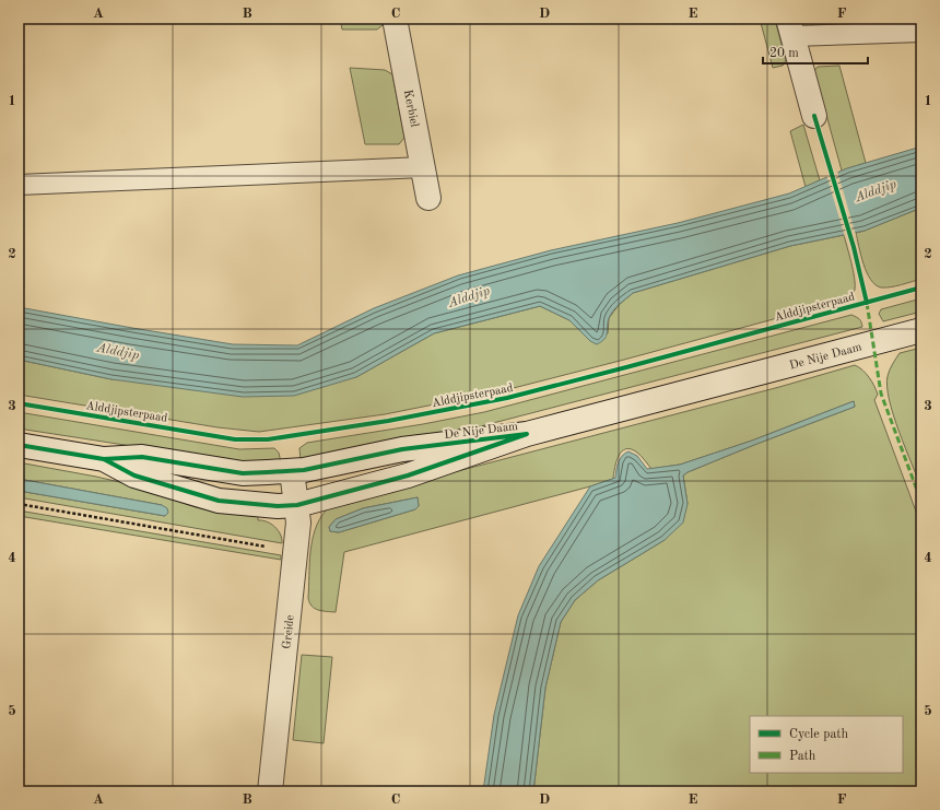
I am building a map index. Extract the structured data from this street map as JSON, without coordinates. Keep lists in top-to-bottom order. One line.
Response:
{"streets":{"street":["Kerbiel","De Nije Daam","Greide"],"cycle path":["Alddjipsterpaad"]},"crossings":[["De Nije Daam","Greide"]],"water":["Alddjip"],"legend":["Cycle path","Path"],"scale_bar":"20 m","grid":{"columns":["A","B","C","D","E","F"],"rows":["1","2","3","4","5"]}}
